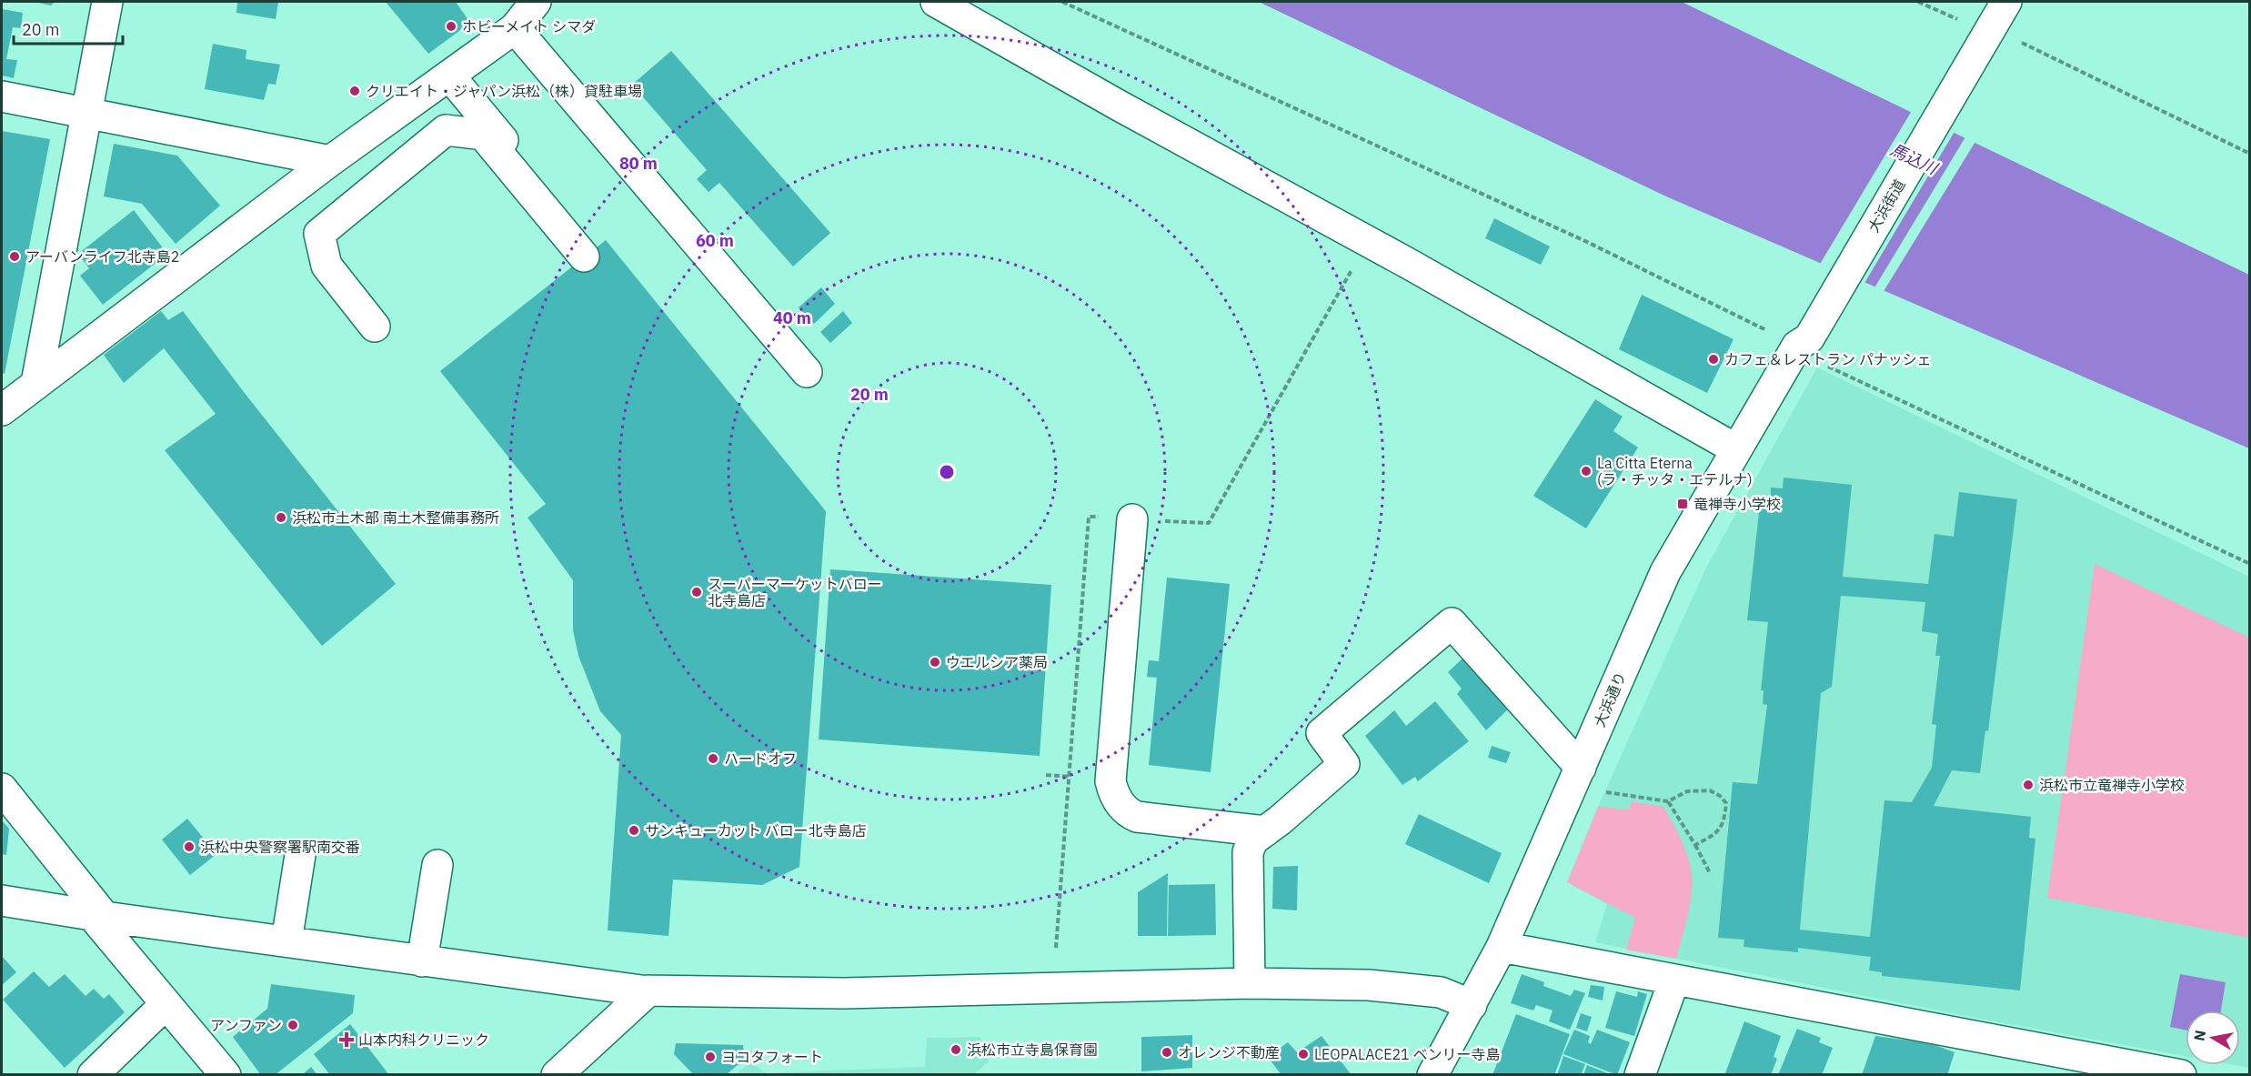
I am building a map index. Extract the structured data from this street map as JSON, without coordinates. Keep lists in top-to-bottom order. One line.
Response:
{"streets":{"street":["大浜街道","大浜通り"]},"crossings":[["大浜街道","大浜通り"]],"water":["馬込川"],"places":{"other":["ホビーメイト シマダ","クリエイト・ジャパン浜松（株）貸駐車場","アーバンライフ北寺島2","カフェ＆レストラン パナッシェ","La Citta Eterna (ラ・チッタ・エテルナ)","浜松市土木部 南土木整備事務所","スーパーマーケットバロー 北寺島店","ウエルシア薬局","ハードオフ","浜松市立竜禅寺小学校","サンキューカット バロー北寺島店","浜松中央警察署駅南交番","アンファン","浜松市立寺島保育園","オレンジ不動産","LEOPALACE21 ベンリー寺島","ヨコタフォート"],"transit":["竜禅寺小学校"],"health":["山本内科クリニック"]},"scale_bar":"20 m","north":"left","rings":["80 m","60 m","40 m","20 m"]}
